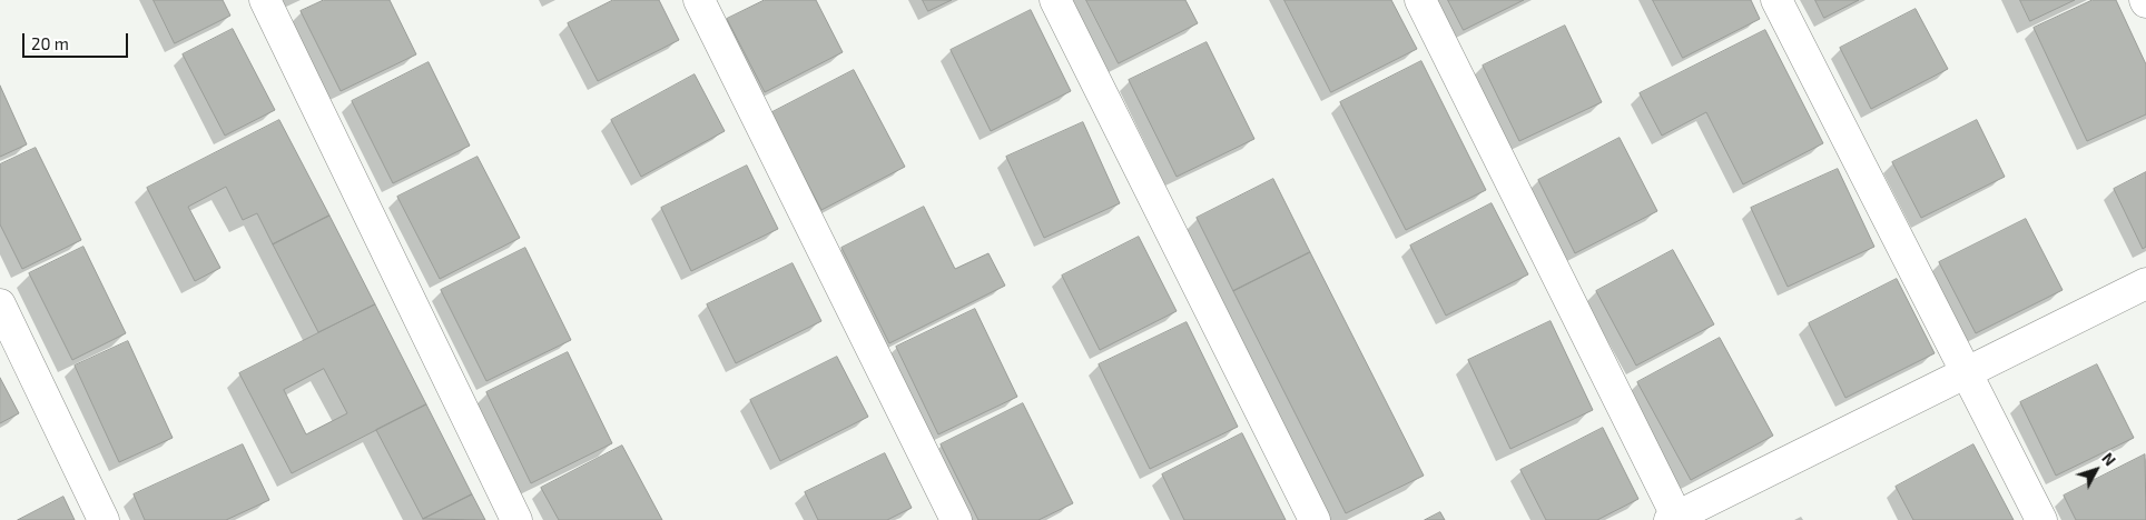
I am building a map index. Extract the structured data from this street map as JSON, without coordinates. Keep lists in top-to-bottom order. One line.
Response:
{"scale_bar":"20 m","north":"top right"}
